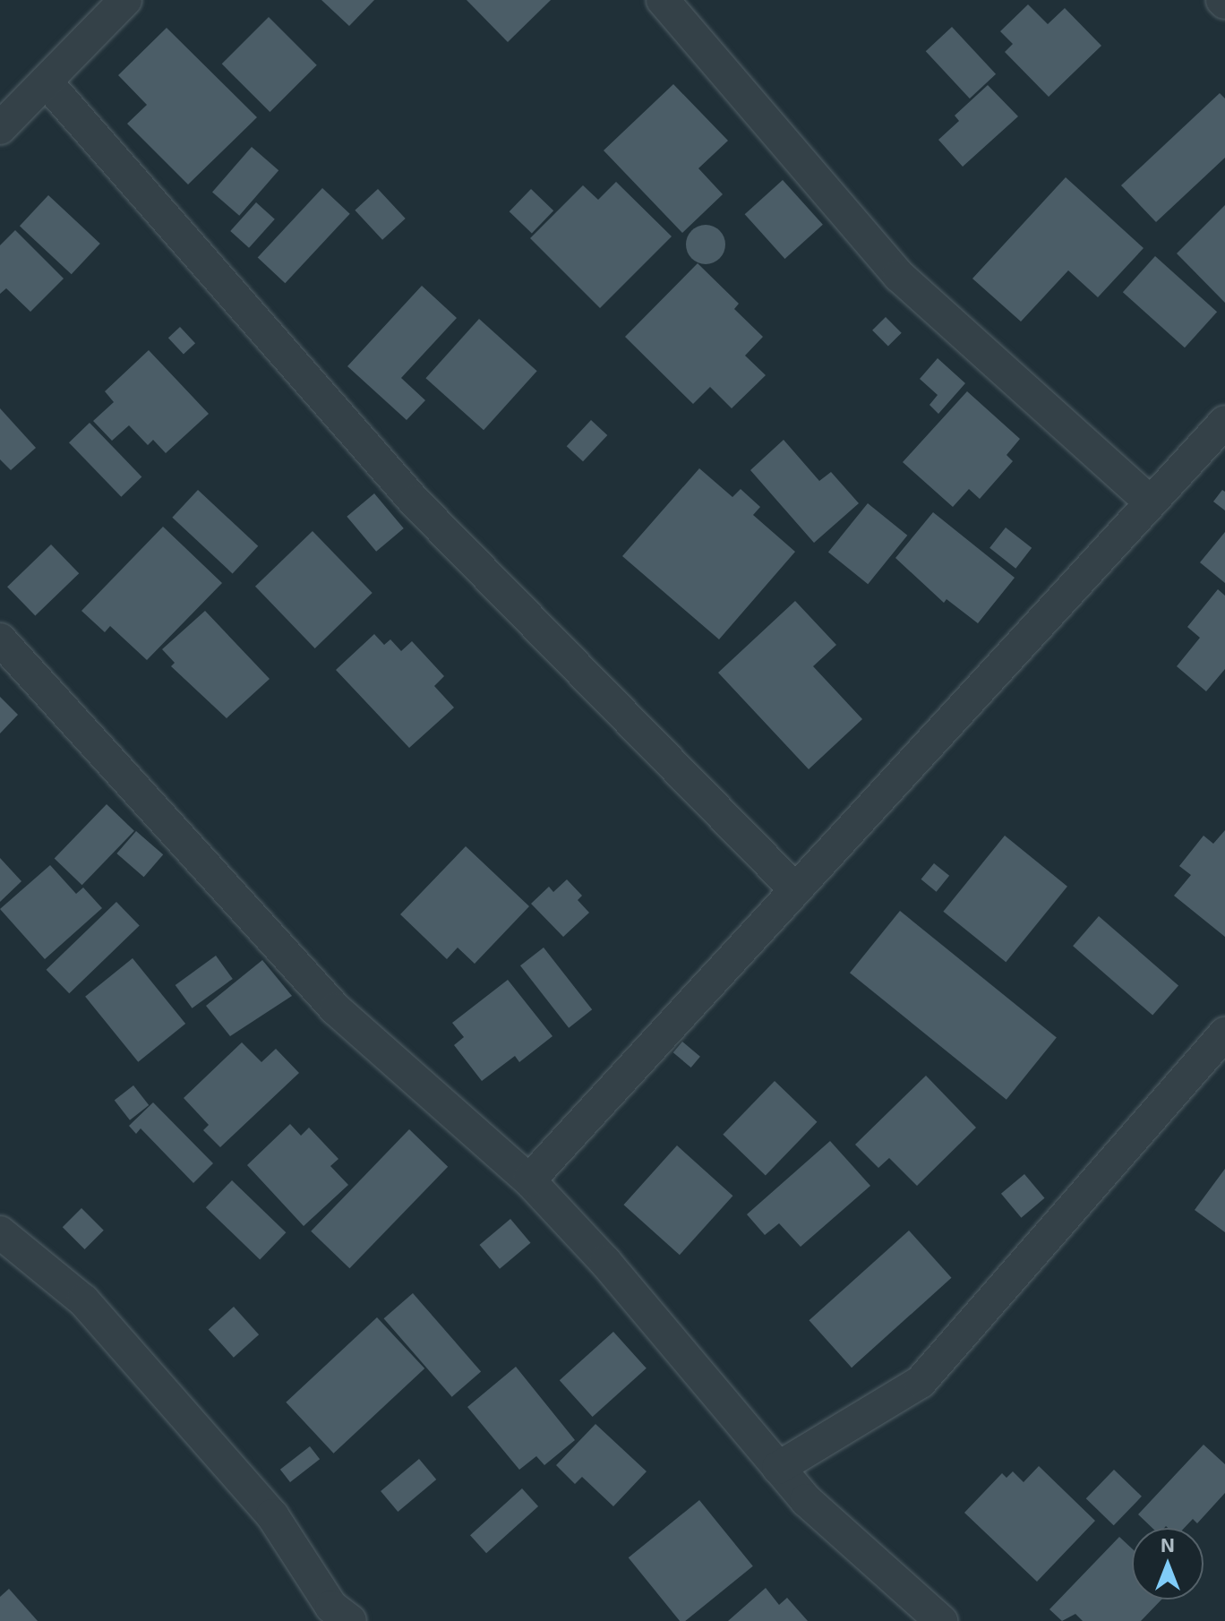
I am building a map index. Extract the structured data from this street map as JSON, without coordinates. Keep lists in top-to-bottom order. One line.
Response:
{"north":"top"}
